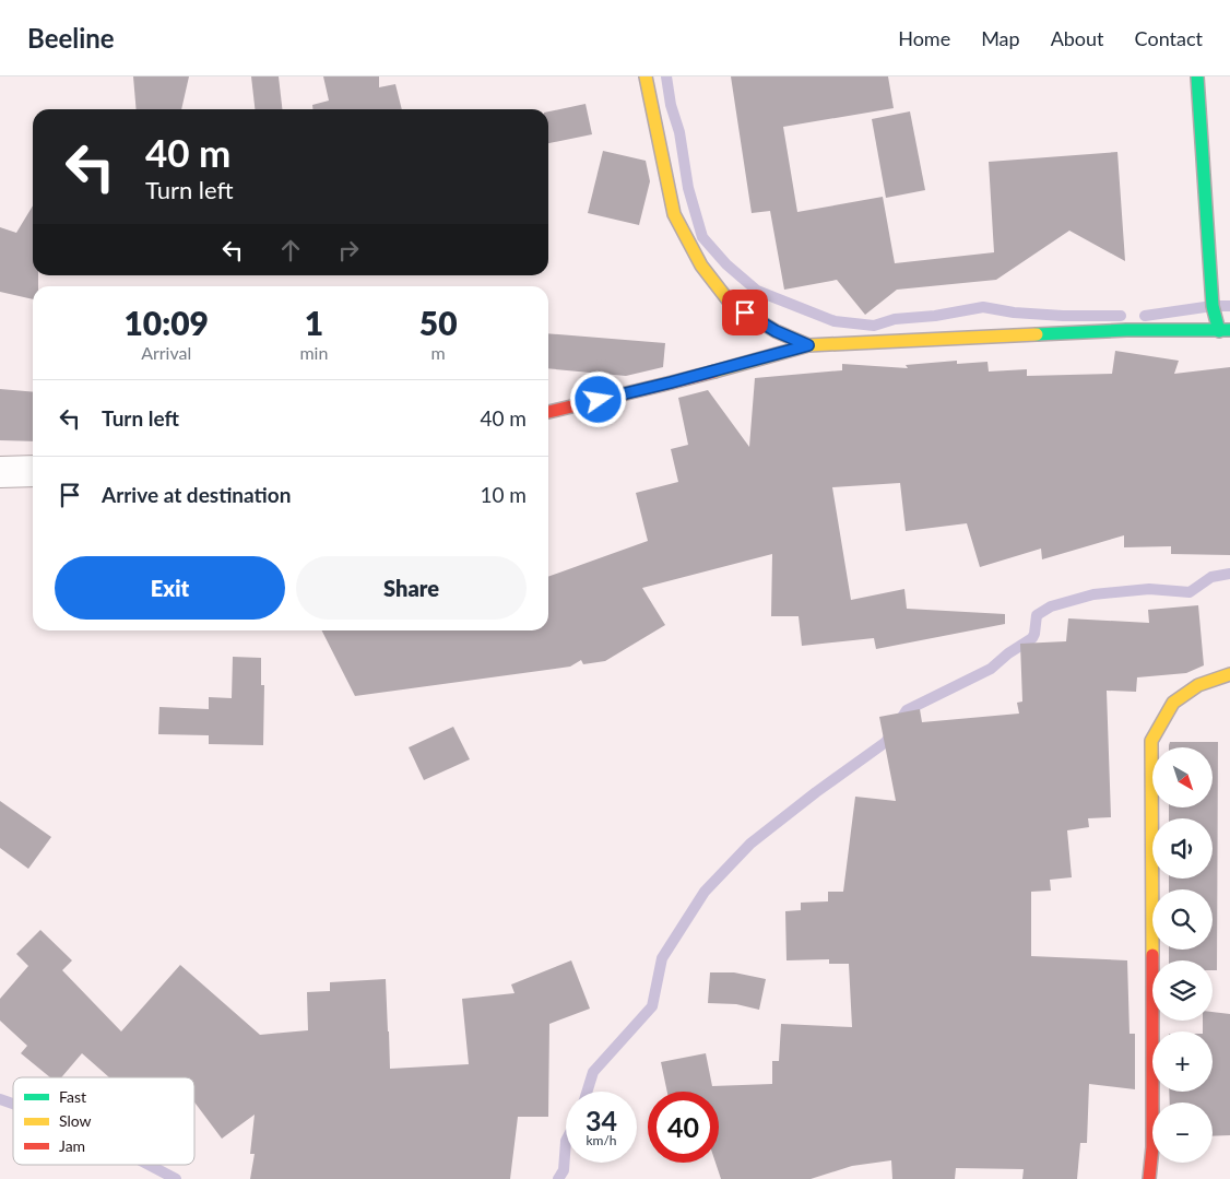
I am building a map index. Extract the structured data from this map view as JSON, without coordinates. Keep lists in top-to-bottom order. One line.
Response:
{"legend":["Fast","Slow","Jam"],"north":"bottom right","page":{"header":"Beeline","nav":["Home","Map","About","Contact"],"turn":["40 m","Turn left"],"eta":["10:09","Arrival","1","min","50","m"],"list":[{"name":"Turn left","value":"40 m"},{"name":"Arrive at destination","value":"10 m"}],"buttons":["Exit","Share"],"map_buttons":["+","−"],"speed":"34 km/h","limit":"40"}}
